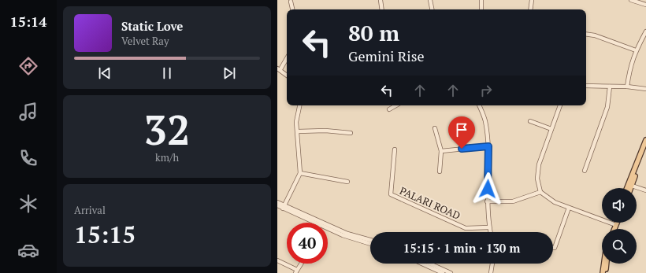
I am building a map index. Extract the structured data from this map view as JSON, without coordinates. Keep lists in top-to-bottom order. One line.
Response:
{"streets":{"street":["PALARI ROAD"]},"page":{"tabs":"15:14","turn":["80 m","Gemini Rise"],"song":["Static Love","Velvet Ray"],"tile":[["32","km/h"],["Arrival","15:15"]],"limit":"40","trip":"15:15 · 1 min · 130 m"}}
